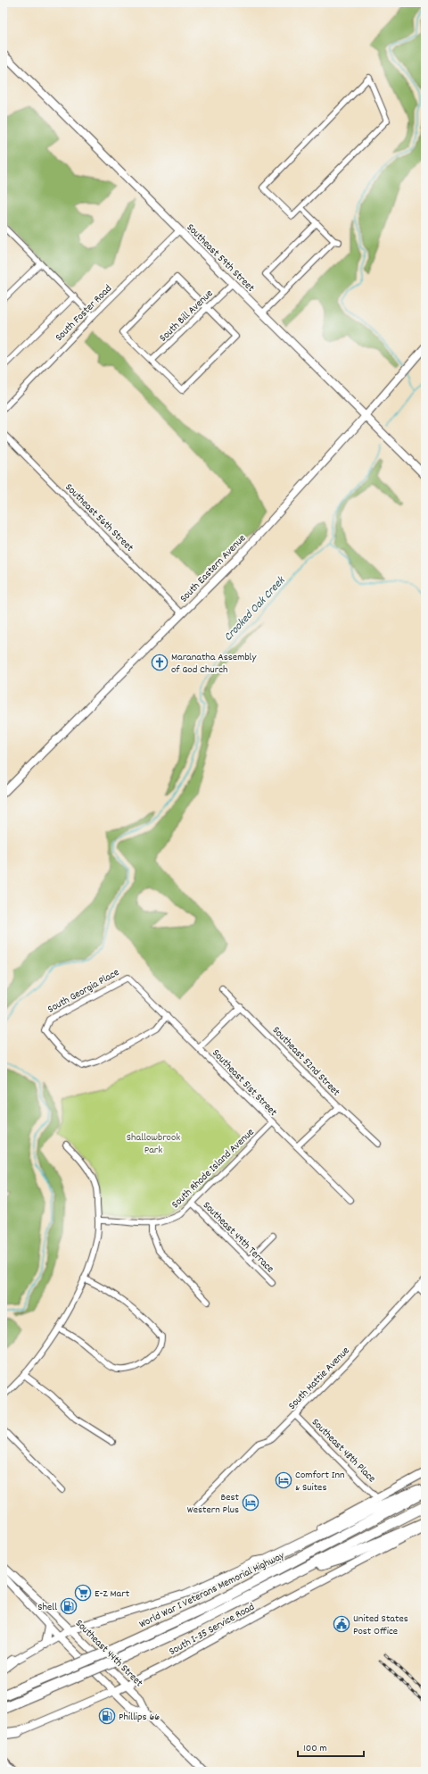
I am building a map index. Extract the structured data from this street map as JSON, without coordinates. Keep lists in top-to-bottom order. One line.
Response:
{"streets":{"highway":["World War I Veterans Memorial Highway"],"main road":["Southeast 59th Street","South Eastern Avenue","South I-35 Service Road","Southeast 44th Street"],"street":["South Foster Road","South Bill Avenue","Southeast 56th Street","South Georgia Place","Southeast 52nd Street","Southeast 51st Street","South Rhode Island Avenue","Southeast 49th Terrace","South Hattie Avenue","Southeast 48th Place"]},"crossings":[["Southeast 59th Street","South Foster Road"],["Southeast 59th Street","South Bill Avenue"],["Southeast 59th Street","South Eastern Avenue"],["Southeast 56th Street","South Eastern Avenue"],["South Georgia Place","Southeast 51st Street"],["Southeast 51st Street","South Rhode Island Avenue"],["South Rhode Island Avenue","Southeast 49th Terrace"],["South Hattie Avenue","Southeast 48th Place"],["South I-35 Service Road","Southeast 44th Street"]],"water":["Crooked Oak Creek"],"parks":["Shallowbrook Park"],"places":{"church":["Maranatha Assembly of God Church"],"hotel":["Comfort Inn & Suites","Best Western Plus"],"supermarket":["E-Z Mart"],"fuel station":["Shell","Phillips 66"],"public building":["United States Post Office"]},"scale_bar":"100 m"}
